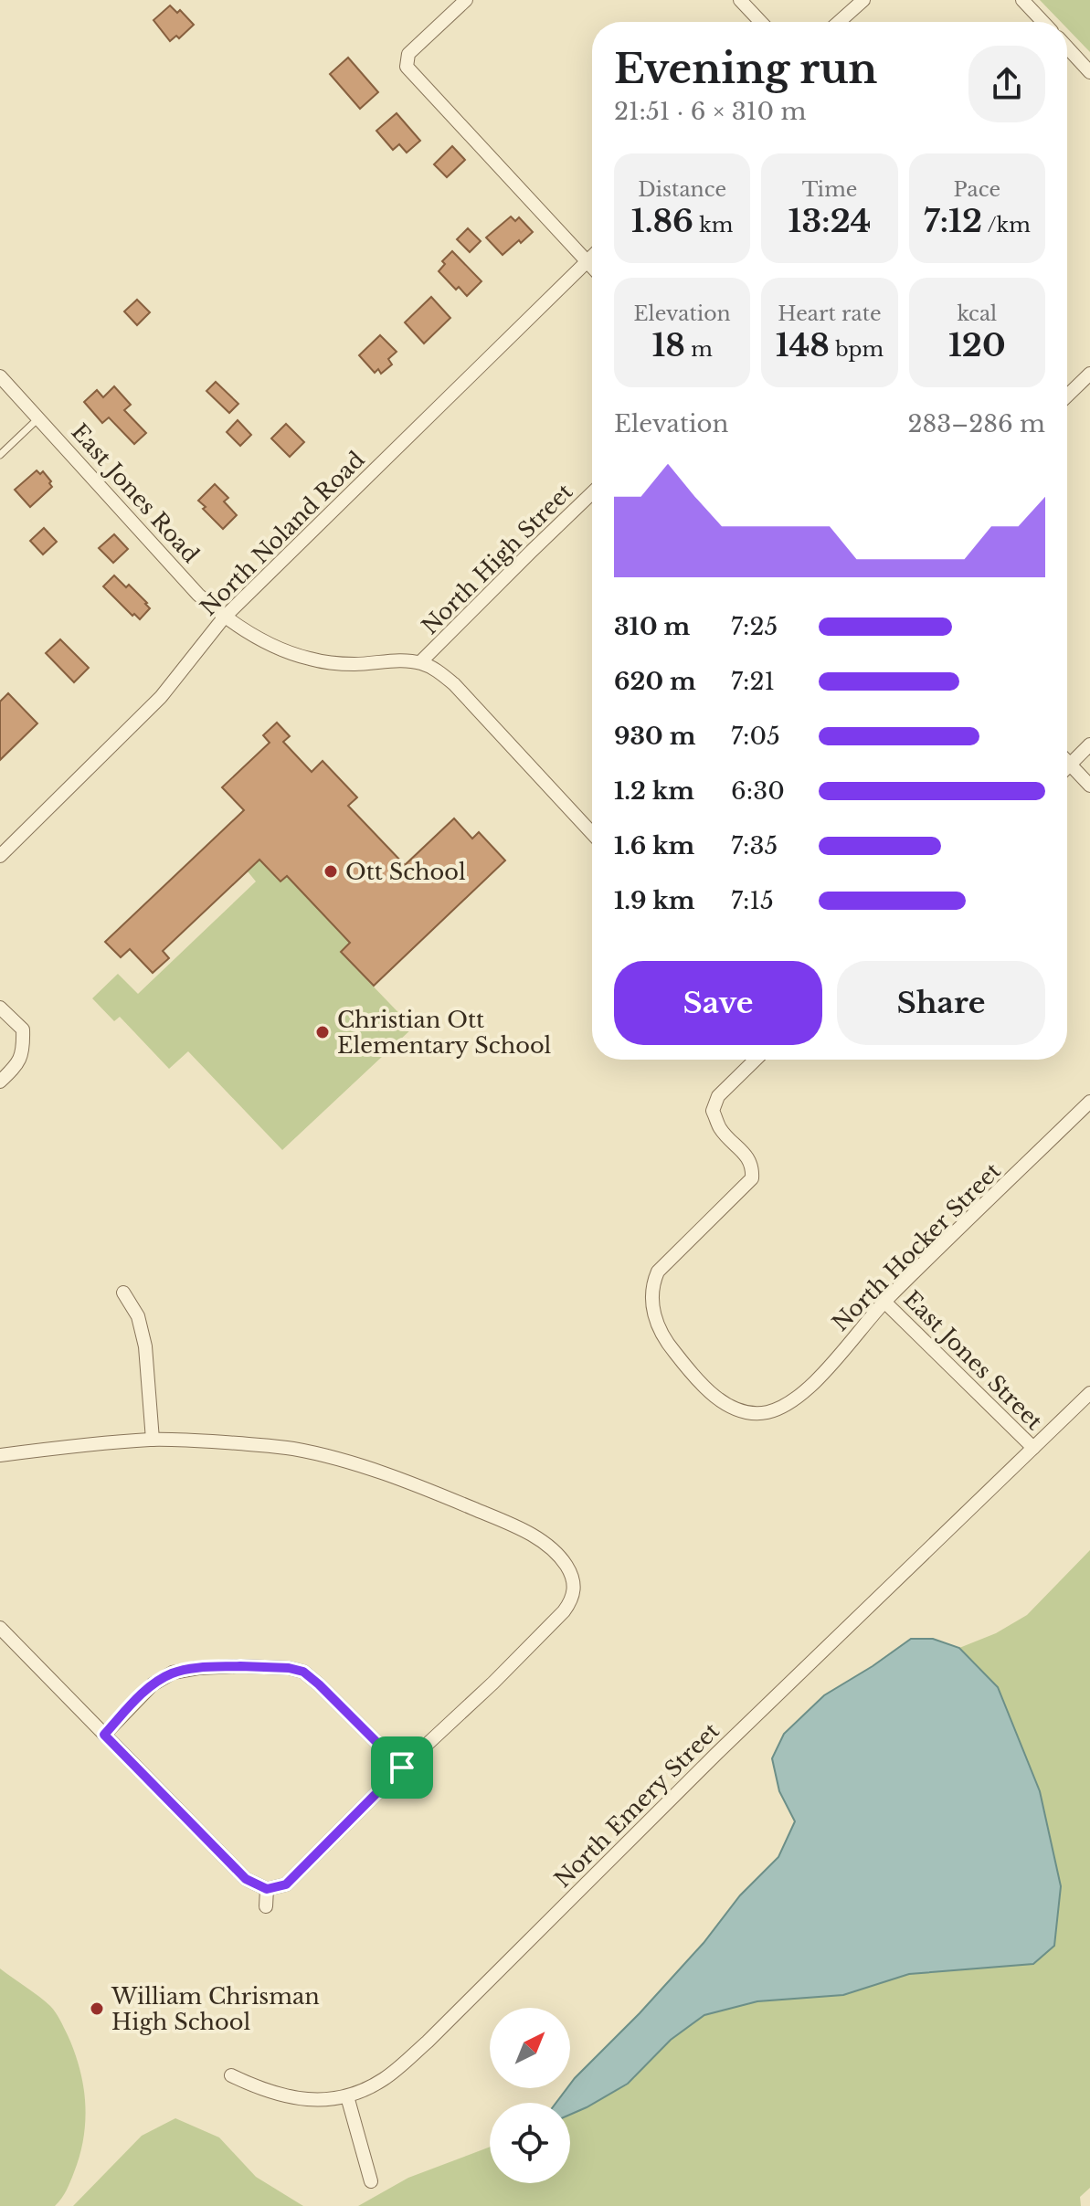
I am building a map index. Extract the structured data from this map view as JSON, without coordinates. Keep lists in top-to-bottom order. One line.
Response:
{"streets":{"street":["East Jones Road","North Noland Road","North High Street","North Hocker Street","East Jones Street","North Emery Street"]},"crossings":[["East Jones Road","North Noland Road"],["East Jones Road","North High Street"],["North Hocker Street","East Jones Street"],["East Jones Street","North Emery Street"]],"places":["Ott School","Christian Ott Elementary School","William Chrisman High School"],"north":"top right","page":{"heading":["Evening run","21:51 · 6 × 310 m"],"stats":[["Distance","1.86 km"],["Time","13:24"],["Pace","7:12 /km"],["Elevation","18 m"],["Heart rate","148 bpm"],["kcal","120"]],"chart":["Elevation","283–286 m"],"list":[{"name":"310 m","note":"7:25"},{"name":"620 m","note":"7:21"},{"name":"930 m","note":"7:05"},{"name":"1.2 km","note":"6:30"},{"name":"1.6 km","note":"7:35"},{"name":"1.9 km","note":"7:15"}],"buttons":["Save","Share"]}}
